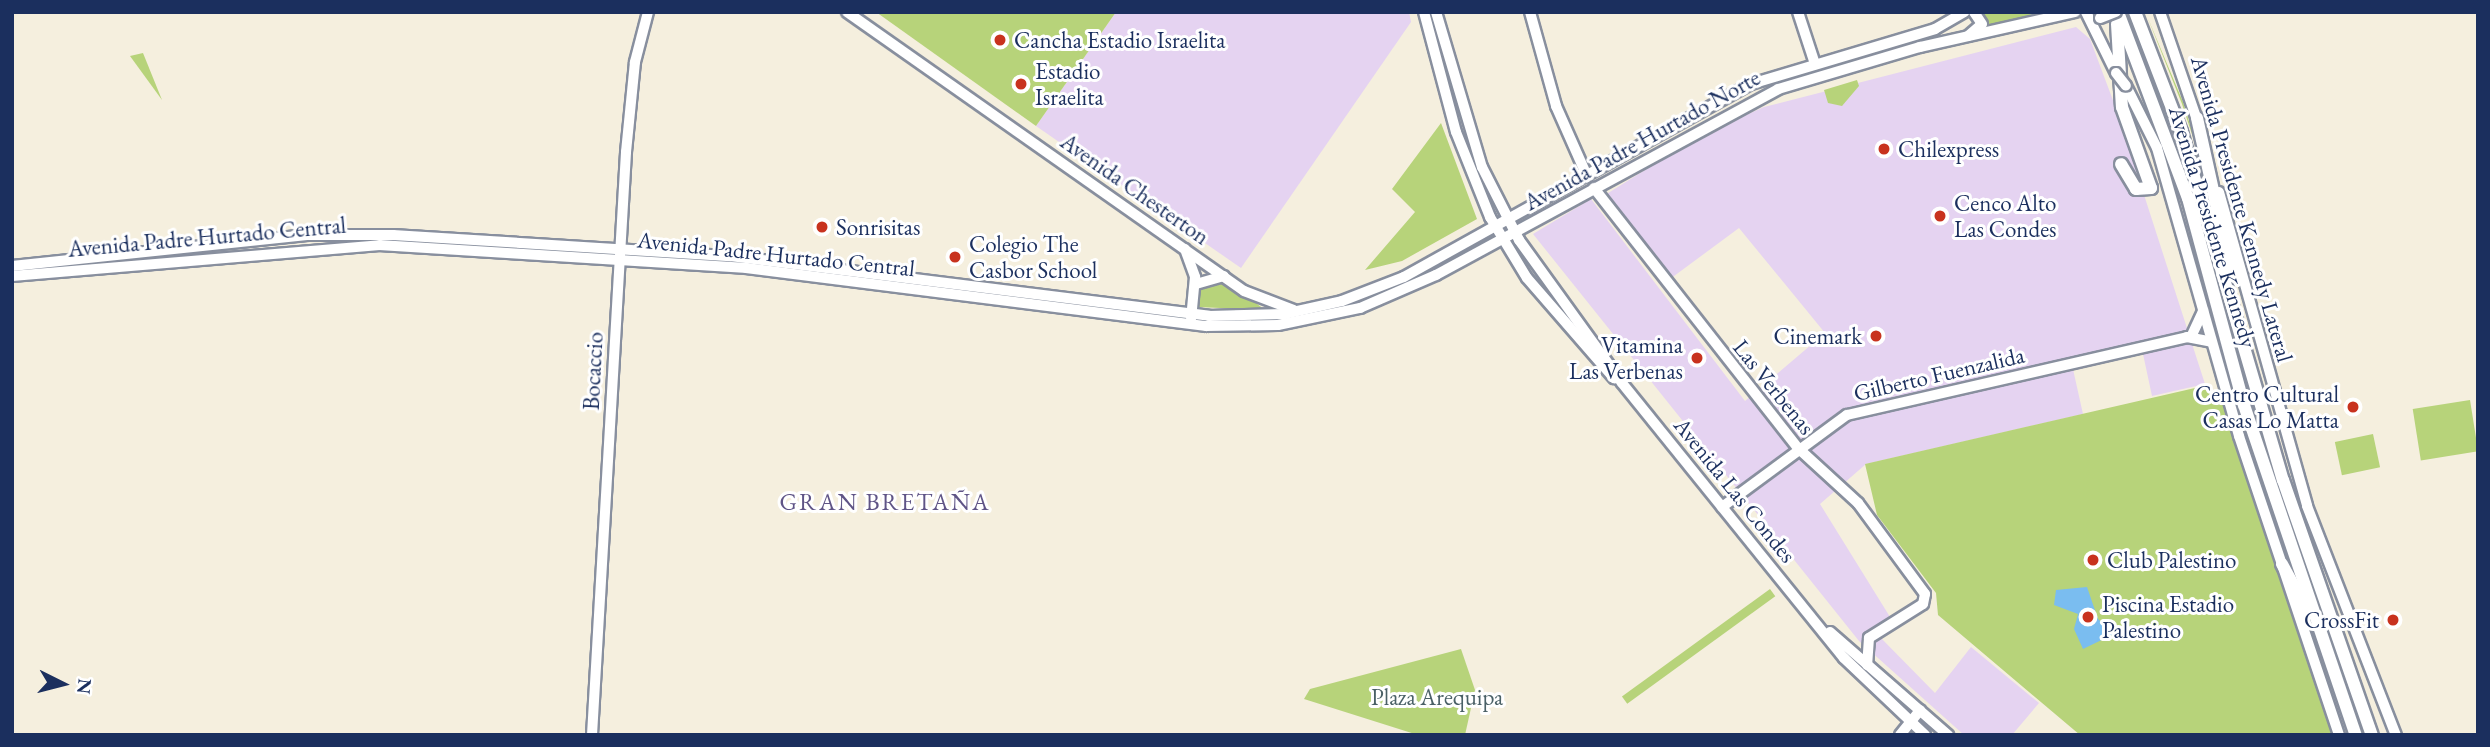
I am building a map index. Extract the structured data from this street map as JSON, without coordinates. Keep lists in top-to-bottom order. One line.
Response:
{"streets":{"highway":["Avenida Presidente Kennedy"],"main road":["Avenida Padre Hurtado Norte","Avenida Presidente Kennedy Lateral","Avenida Padre Hurtado Central","Avenida Las Condes"],"street":["Avenida Chesterton","Bocaccio","Gilberto Fuenzalida","Las Verbenas"]},"crossings":[["Avenida Padre Hurtado Norte","Avenida Padre Hurtado Central"],["Avenida Padre Hurtado Norte","Las Verbenas"],["Avenida Padre Hurtado Norte","Avenida Las Condes"],["Avenida Chesterton","Avenida Padre Hurtado Central"],["Avenida Padre Hurtado Central","Bocaccio"],["Avenida Padre Hurtado Central","Avenida Las Condes"],["Gilberto Fuenzalida","Las Verbenas"],["Gilberto Fuenzalida","Avenida Las Condes"],["Las Verbenas","Avenida Las Condes"]],"districts":["GRAN BRETAÑA"],"parks":["Plaza Arequipa"],"places":["Cancha Estadio Israelita","Estadio Israelita","Chilexpress","Cenco Alto Las Condes","Sonrisitas","Colegio The Casbor School","Cinemark","Vitamina Las Verbenas","Centro Cultural Casas Lo Matta","Club Palestino","Piscina Estadio Palestino","CrossFit"],"north":"right"}
